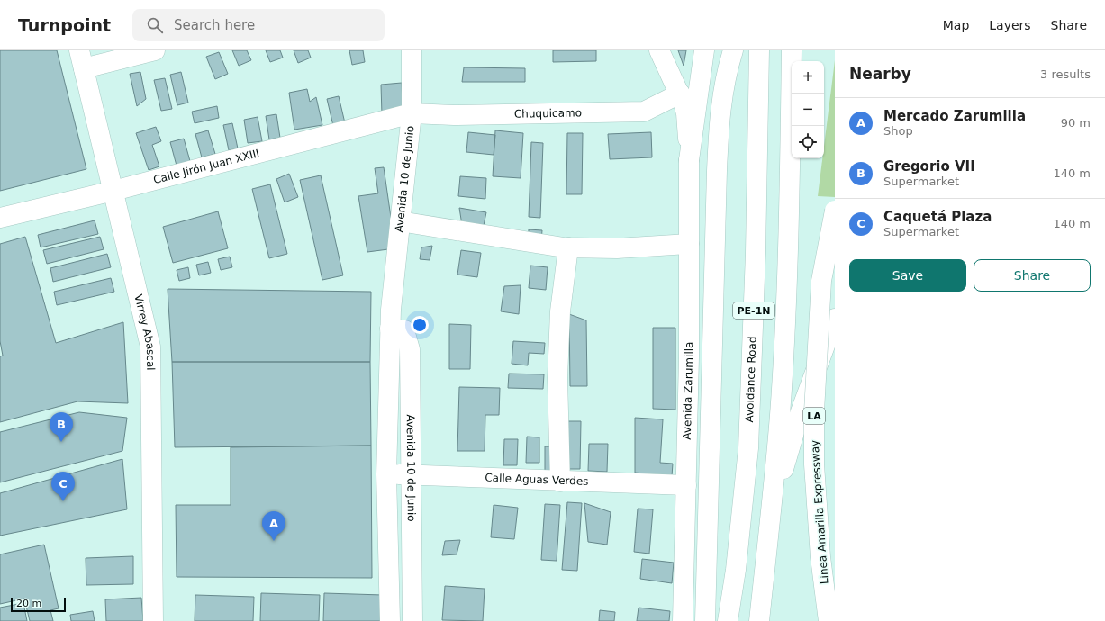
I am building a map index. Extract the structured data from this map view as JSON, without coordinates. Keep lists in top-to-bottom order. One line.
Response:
{"streets":{"main road":["Chuquicamo","Calle Jirón Juan XXIII","Avenida 10 de Junio","PE-1N","Virrey Abascal","Avoidance Road","Avenida Zarumilla","LA","Calle Aguas Verdes","Linea Amarilla Expressway"]},"crossings":[["Chuquicamo","Calle Jirón Juan XXIII"],["Chuquicamo","Avenida 10 de Junio"],["Calle Jirón Juan XXIII","Avenida 10 de Junio"],["Calle Jirón Juan XXIII","Virrey Abascal"],["Avenida 10 de Junio","Calle Aguas Verdes"],["Avenida Zarumilla","Calle Aguas Verdes"]],"scale_bar":"20 m","page":{"header":"Turnpoint","search":"Search here","nav":["Map","Layers","Share"],"heading":["Nearby","3 results"],"map_buttons":["+","−"],"list":[{"mark":"A","name":"Mercado Zarumilla","note":"Shop","value":"90 m"},{"mark":"B","name":"Gregorio VII","note":"Supermarket","value":"140 m"},{"mark":"C","name":"Caquetá Plaza","note":"Supermarket","value":"140 m"}],"buttons":["Save","Share"],"pins":["B","C","A"],"scale":"20 m"}}
